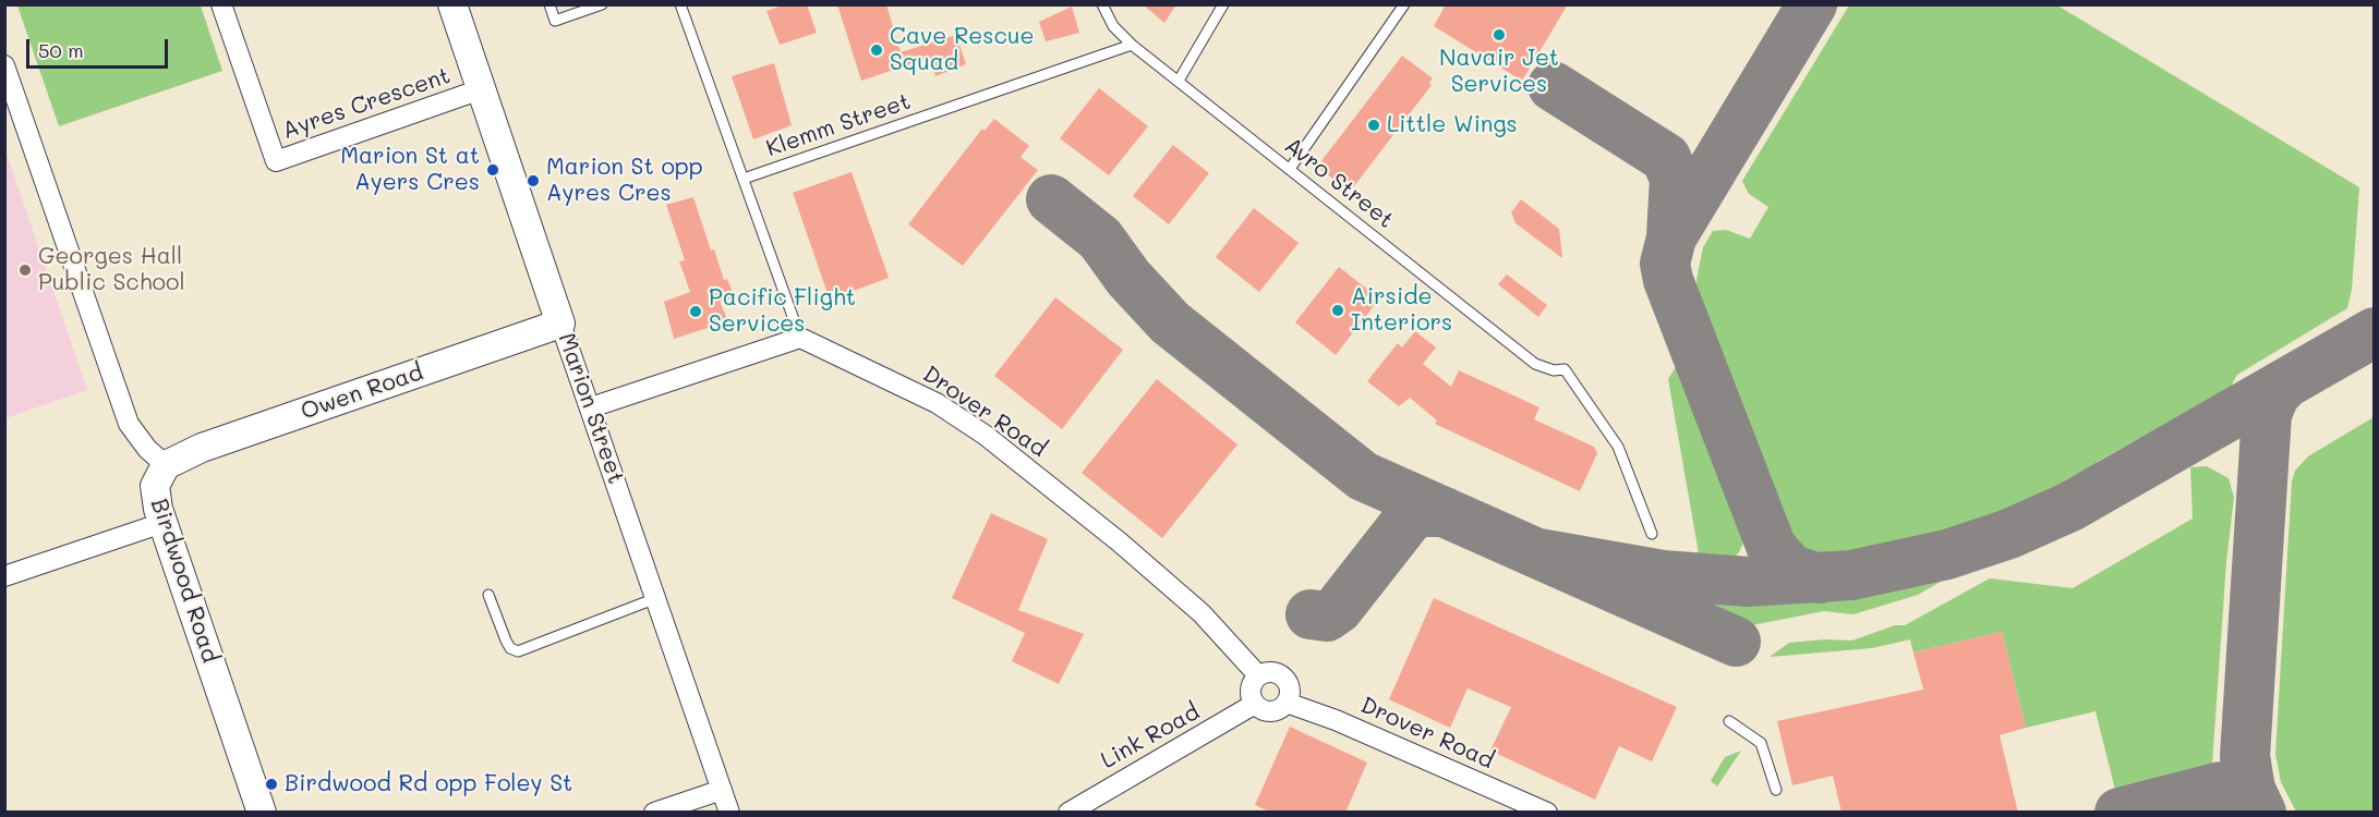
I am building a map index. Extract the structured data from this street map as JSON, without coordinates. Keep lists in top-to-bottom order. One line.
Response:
{"streets":{"main road":["Owen Road","Marion Street","Birdwood Road"],"street":["Ayres Crescent","Drover Road","Link Road"],"lane":["Klemm Street","Avro Street"]},"crossings":[["Ayres Crescent","Marion Street"],["Klemm Street","Avro Street"],["Owen Road","Marion Street"],["Owen Road","Birdwood Road"],["Drover Road","Link Road"]],"places":["Navair Jet Services","Cave Rescue Squad","Little Wings","Marion St at Ayers Cres","Marion St opp Ayres Cres","Georges Hall Public School","Airside Interiors","Pacific Flight Services","Birdwood Rd opp Foley St"],"scale_bar":"50 m"}
